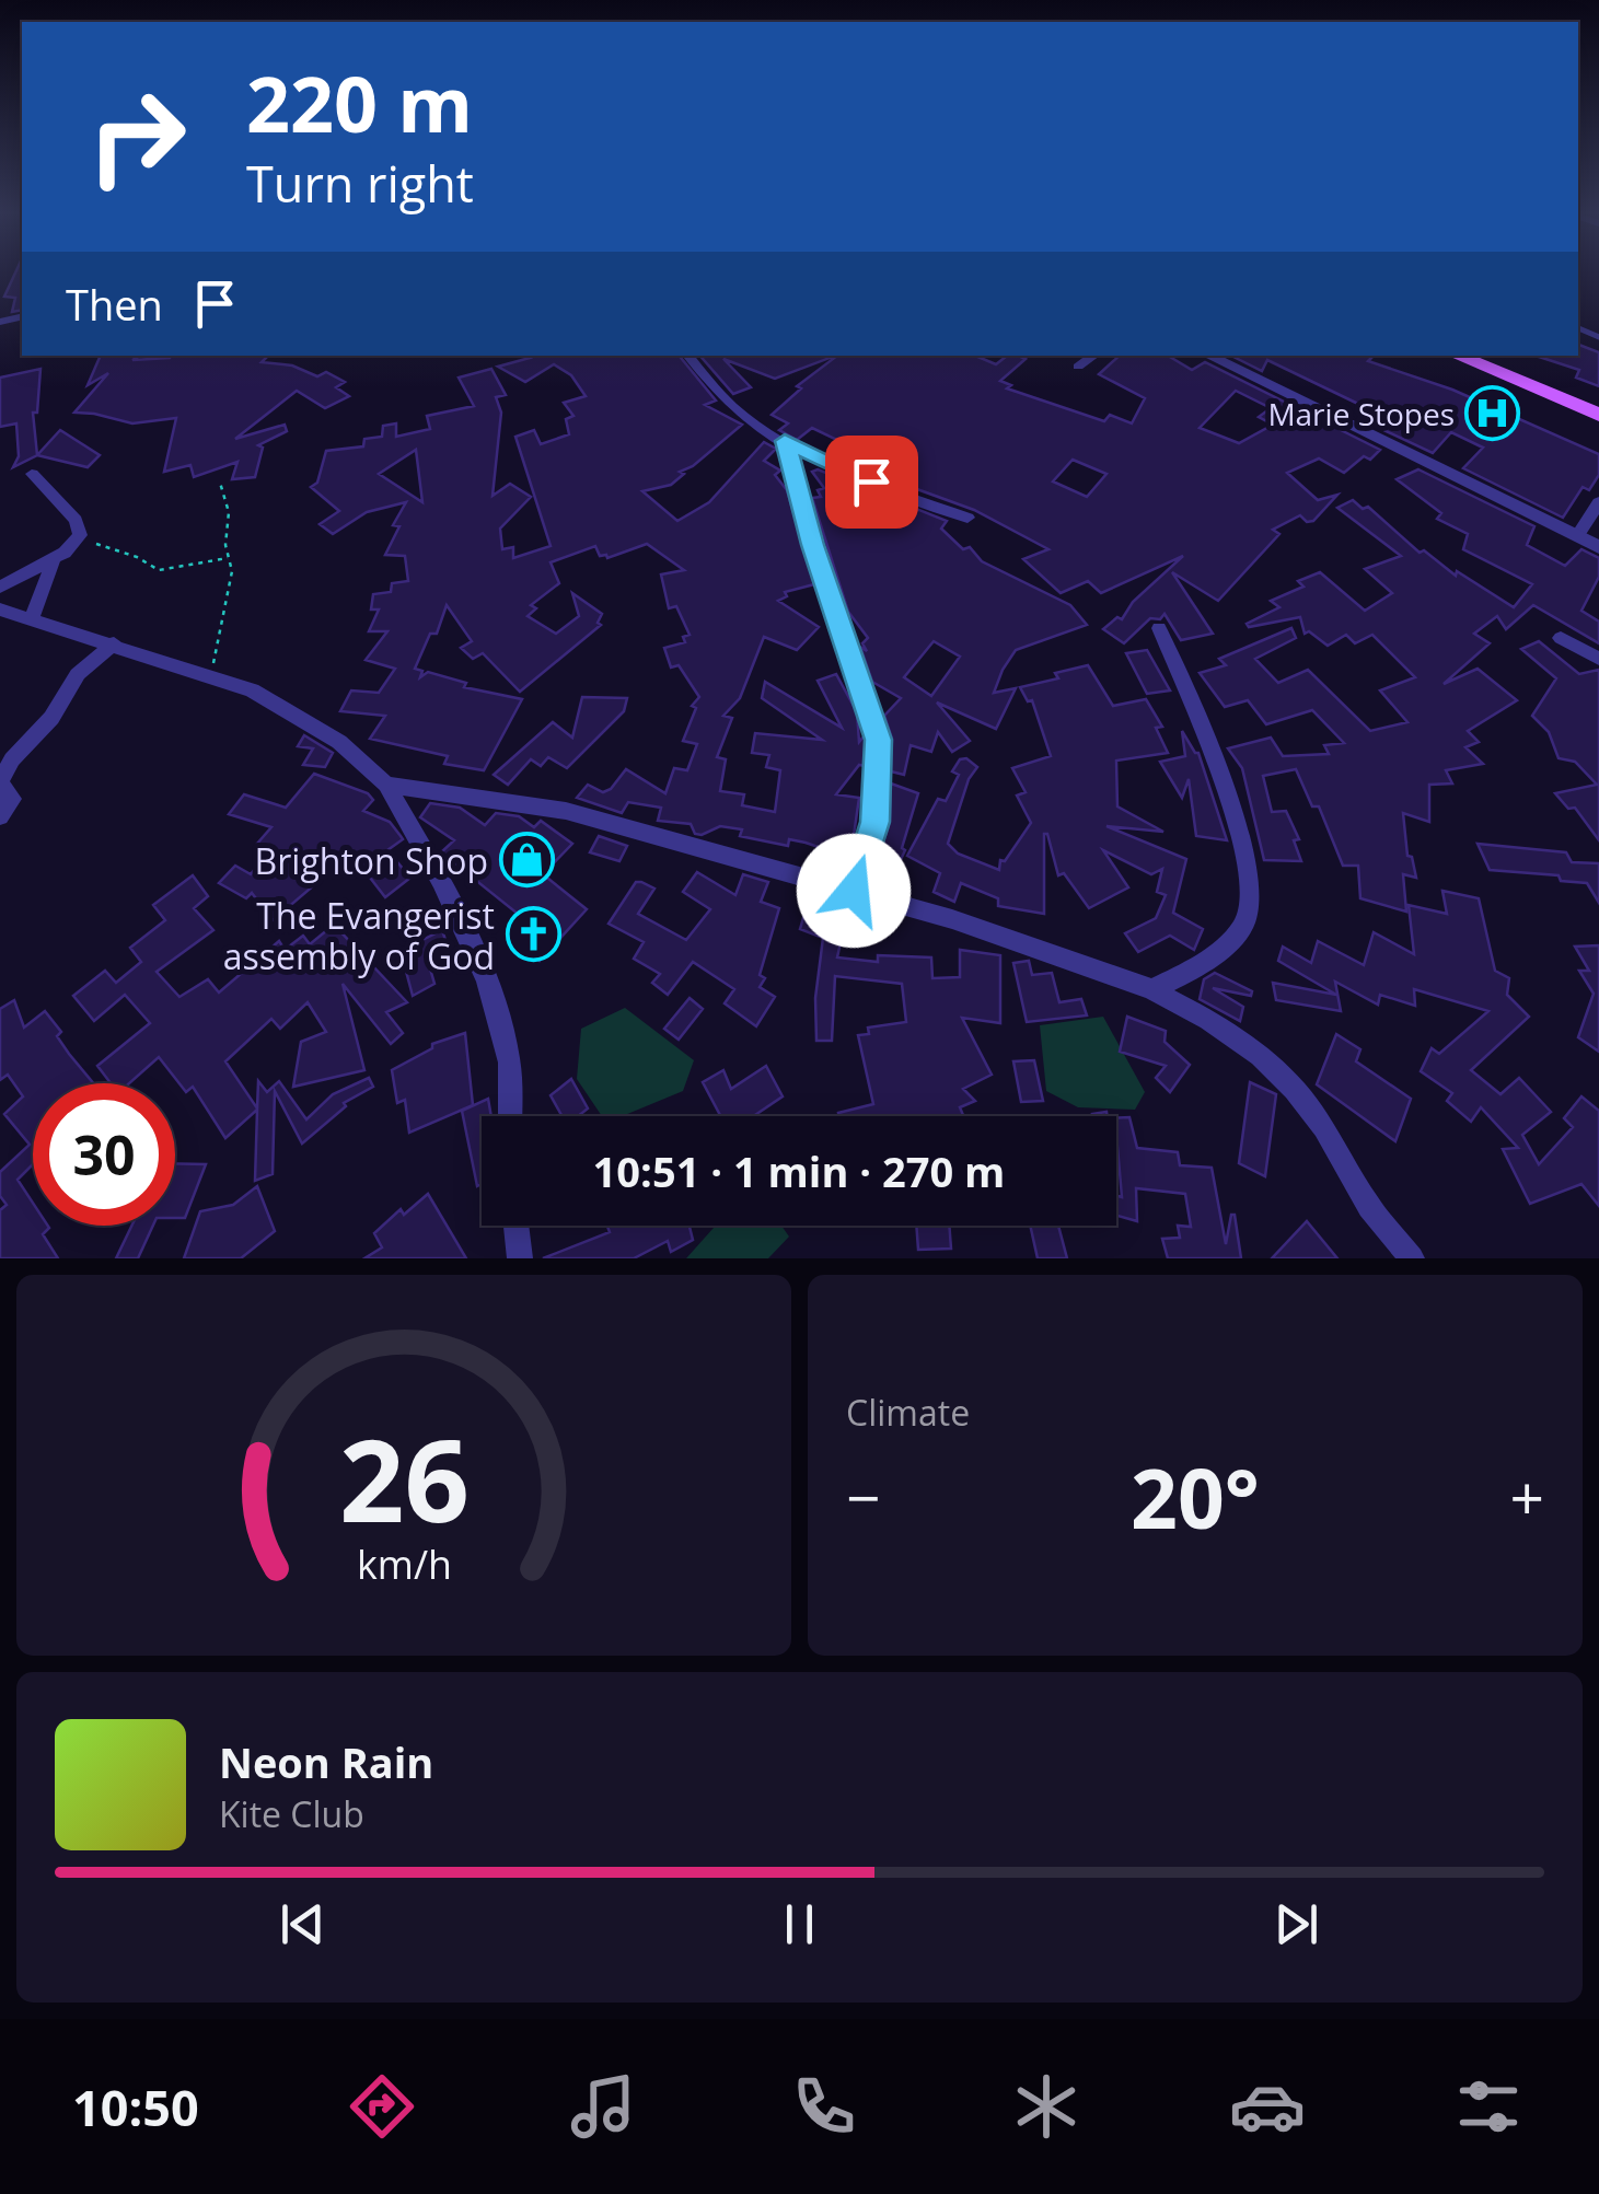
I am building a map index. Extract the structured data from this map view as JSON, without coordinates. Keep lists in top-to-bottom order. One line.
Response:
{"places":{"hospital":["Marie Stopes"],"shop":["Brighton Shop"],"church":["The Evangerist assembly of God"]},"page":{"turn":["220 m","Turn right"],"then":"Then","limit":"30","trip":"10:51 · 1 min · 270 m","tile":"Climate","heat":["−","20°","+"],"song":["Neon Rain","Kite Club"],"tabs":"10:50","gauge":["26","km/h"]}}
